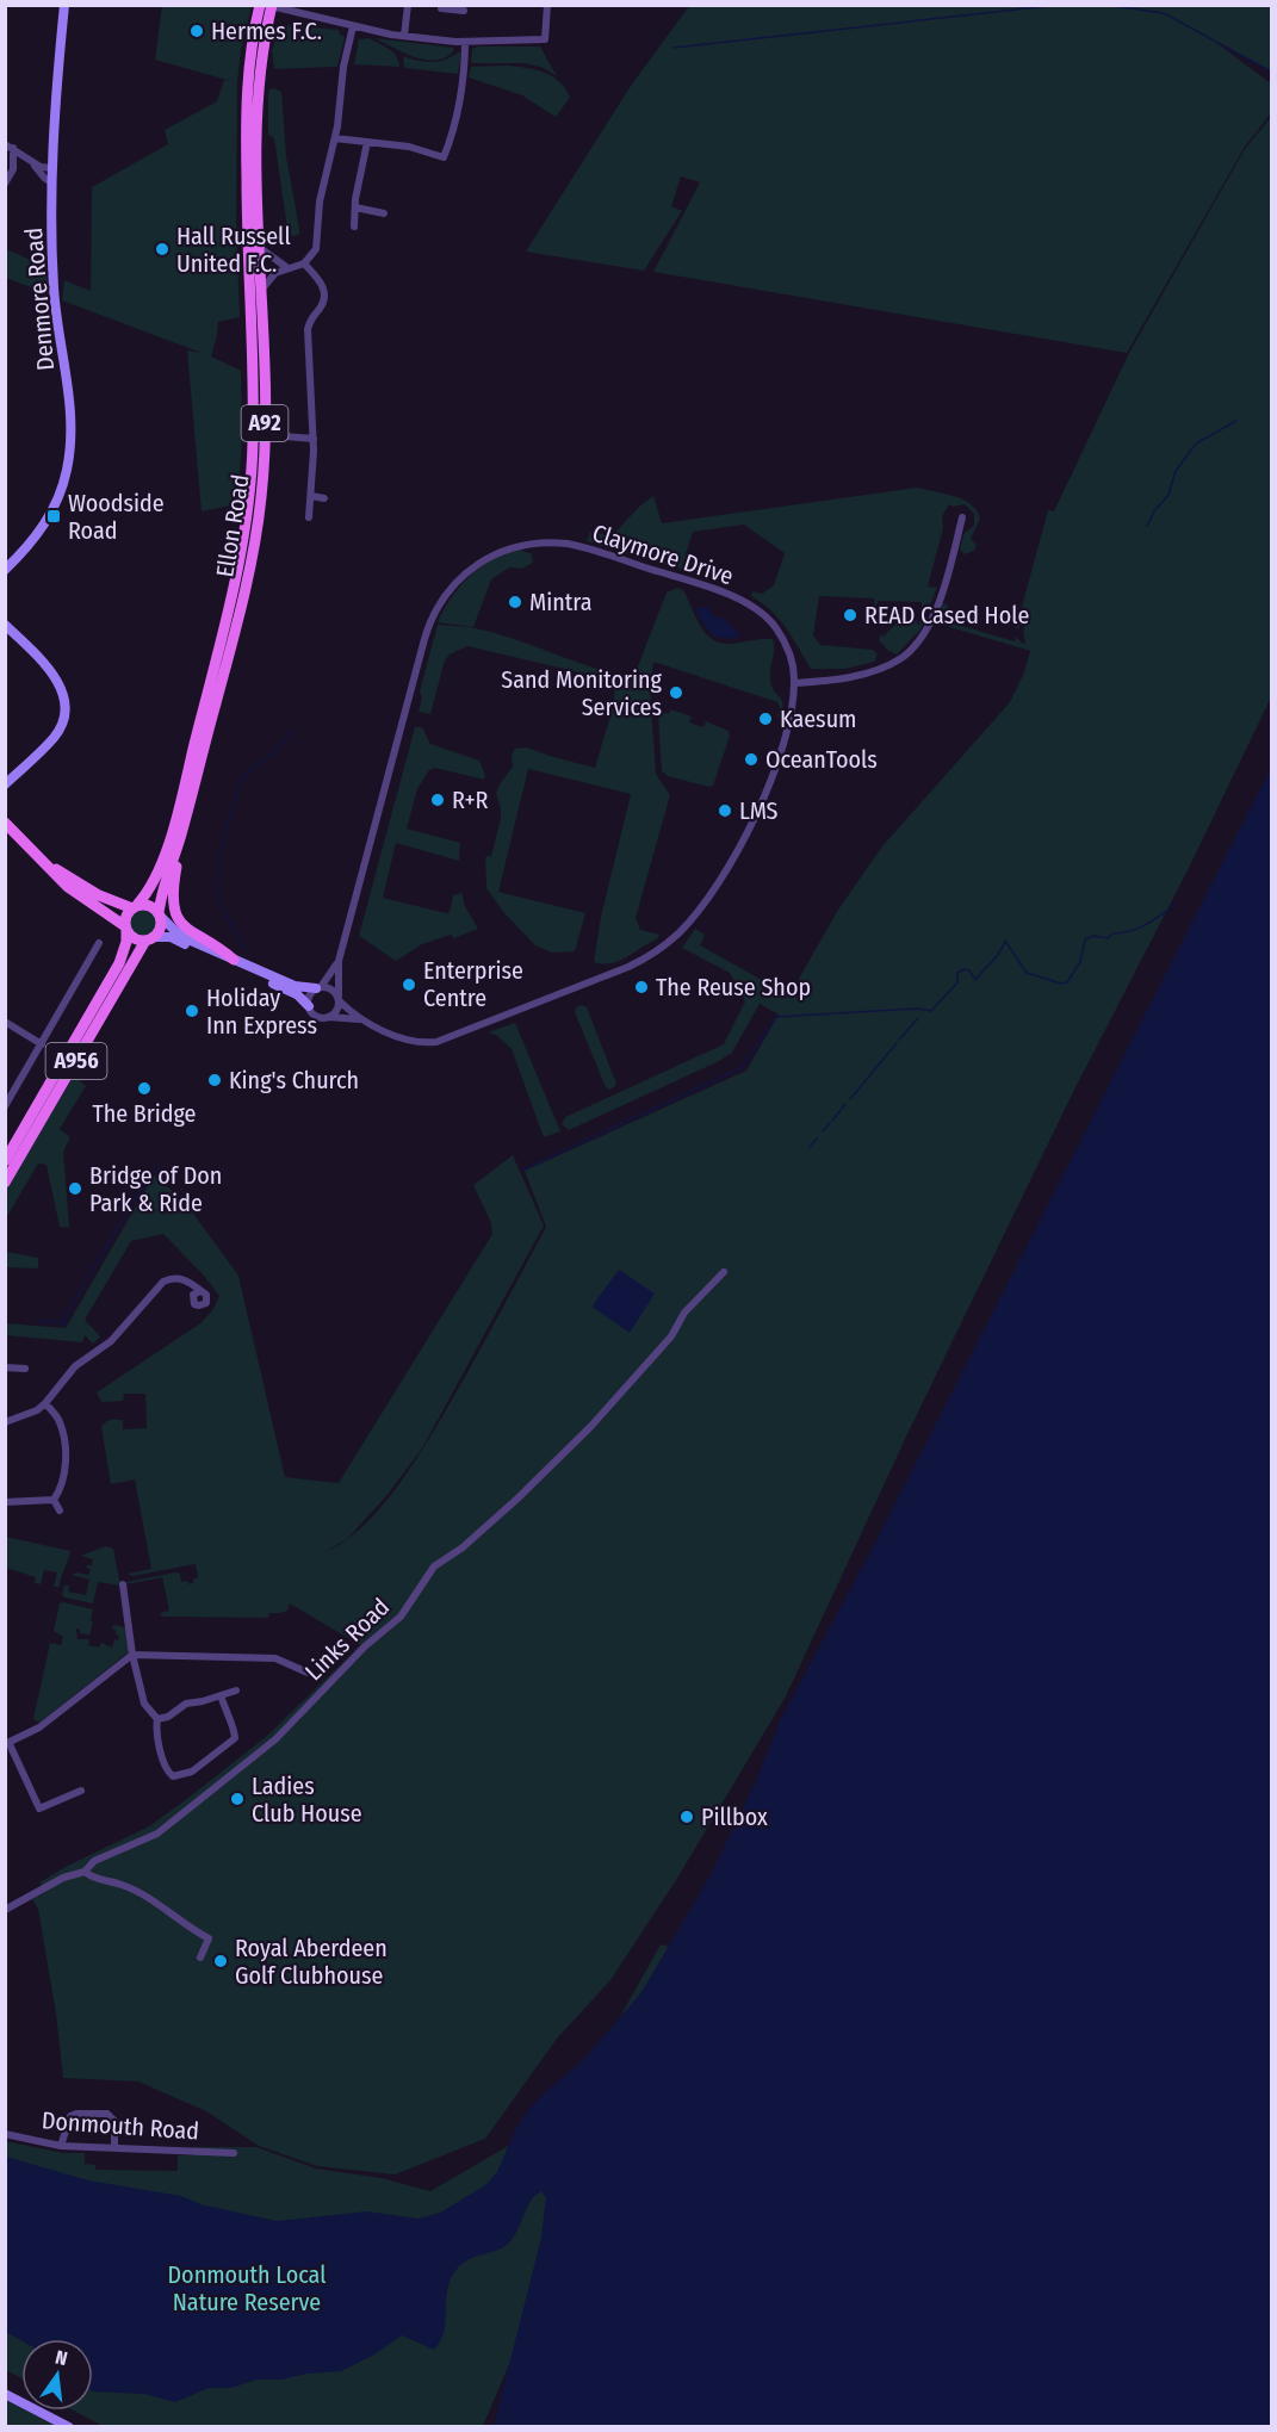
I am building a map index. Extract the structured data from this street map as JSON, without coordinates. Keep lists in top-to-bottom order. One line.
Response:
{"streets":{"main road":["A92","Ellon Road","A956"],"street":["Denmore Road","Claymore Drive","Links Road","Donmouth Road"]},"crossings":[["A92","Ellon Road"],["A92","A956"],["Ellon Road","A956"]],"parks":["Donmouth Local Nature Reserve"],"places":{"other":["Hermes F.C.","Hall Russell United F.C.","Mintra","READ Cased Hole","Sand Monitoring Services","Kaesum","OceanTools","R+R","LMS","Enterprise Centre","The Reuse Shop","Holiday Inn Express","King's Church","The Bridge","Bridge of Don Park & Ride","Ladies Club House","Pillbox","Royal Aberdeen Golf Clubhouse"],"transit":["Woodside Road"]},"north":"top"}
